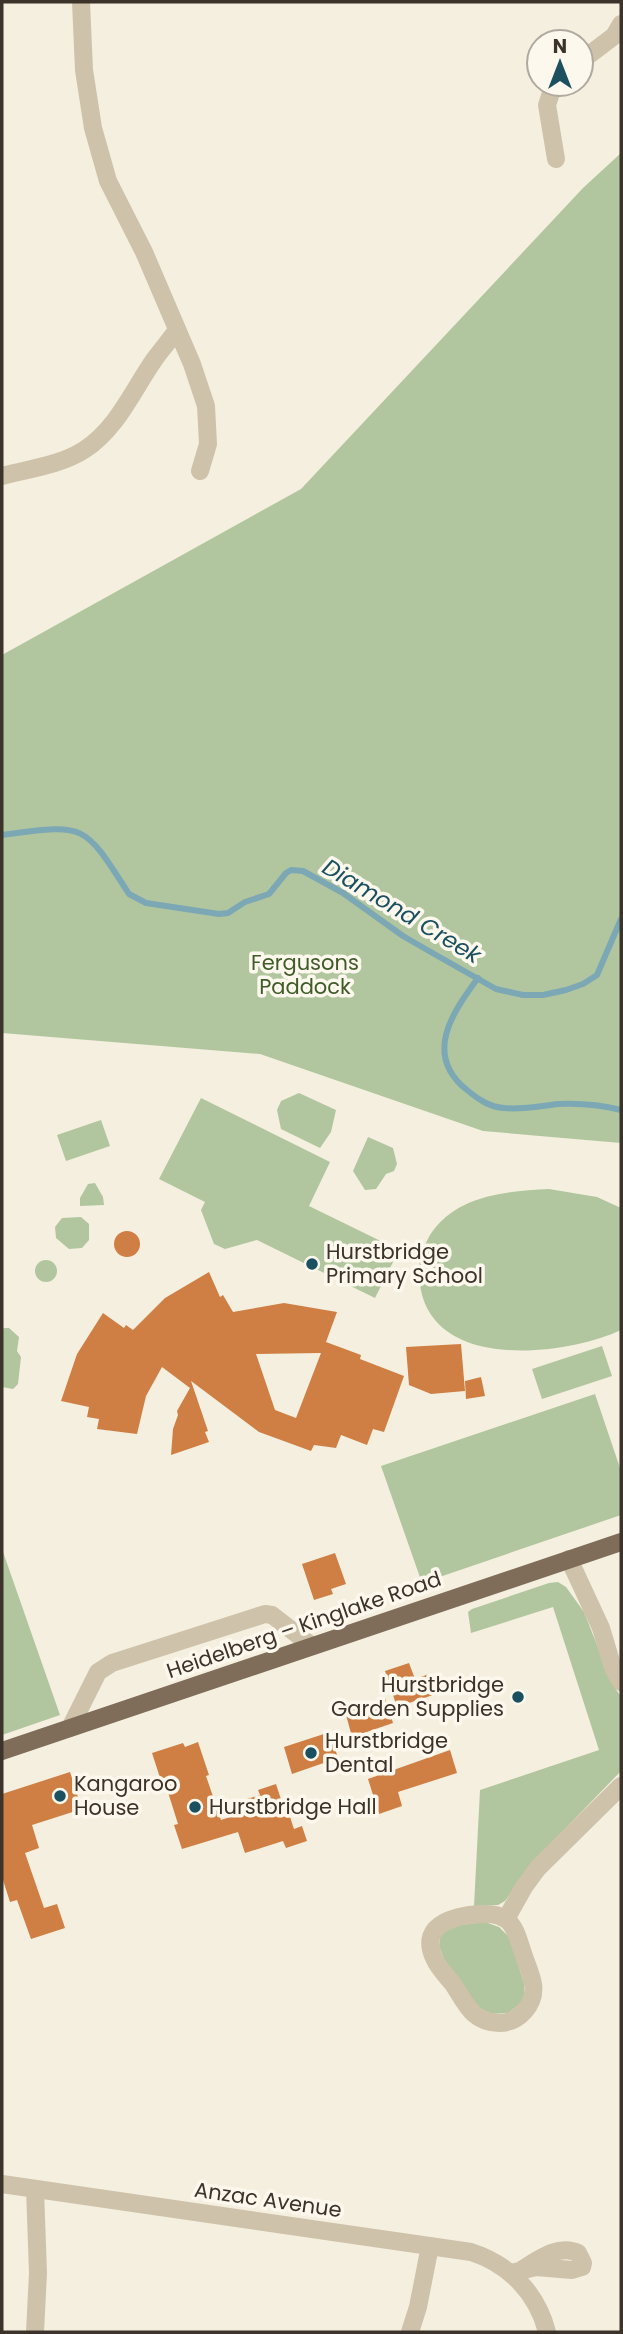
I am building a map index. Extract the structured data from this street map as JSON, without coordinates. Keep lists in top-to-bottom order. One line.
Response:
{"streets":{"main road":["Heidelberg – Kinglake Road"],"street":["Anzac Avenue"]},"water":["Diamond Creek"],"parks":["Fergusons Paddock"],"places":["Hurstbridge Primary School","Hurstbridge Garden Supplies","Hurstbridge Dental","Kangaroo House","Hurstbridge Hall"],"north":"top"}
